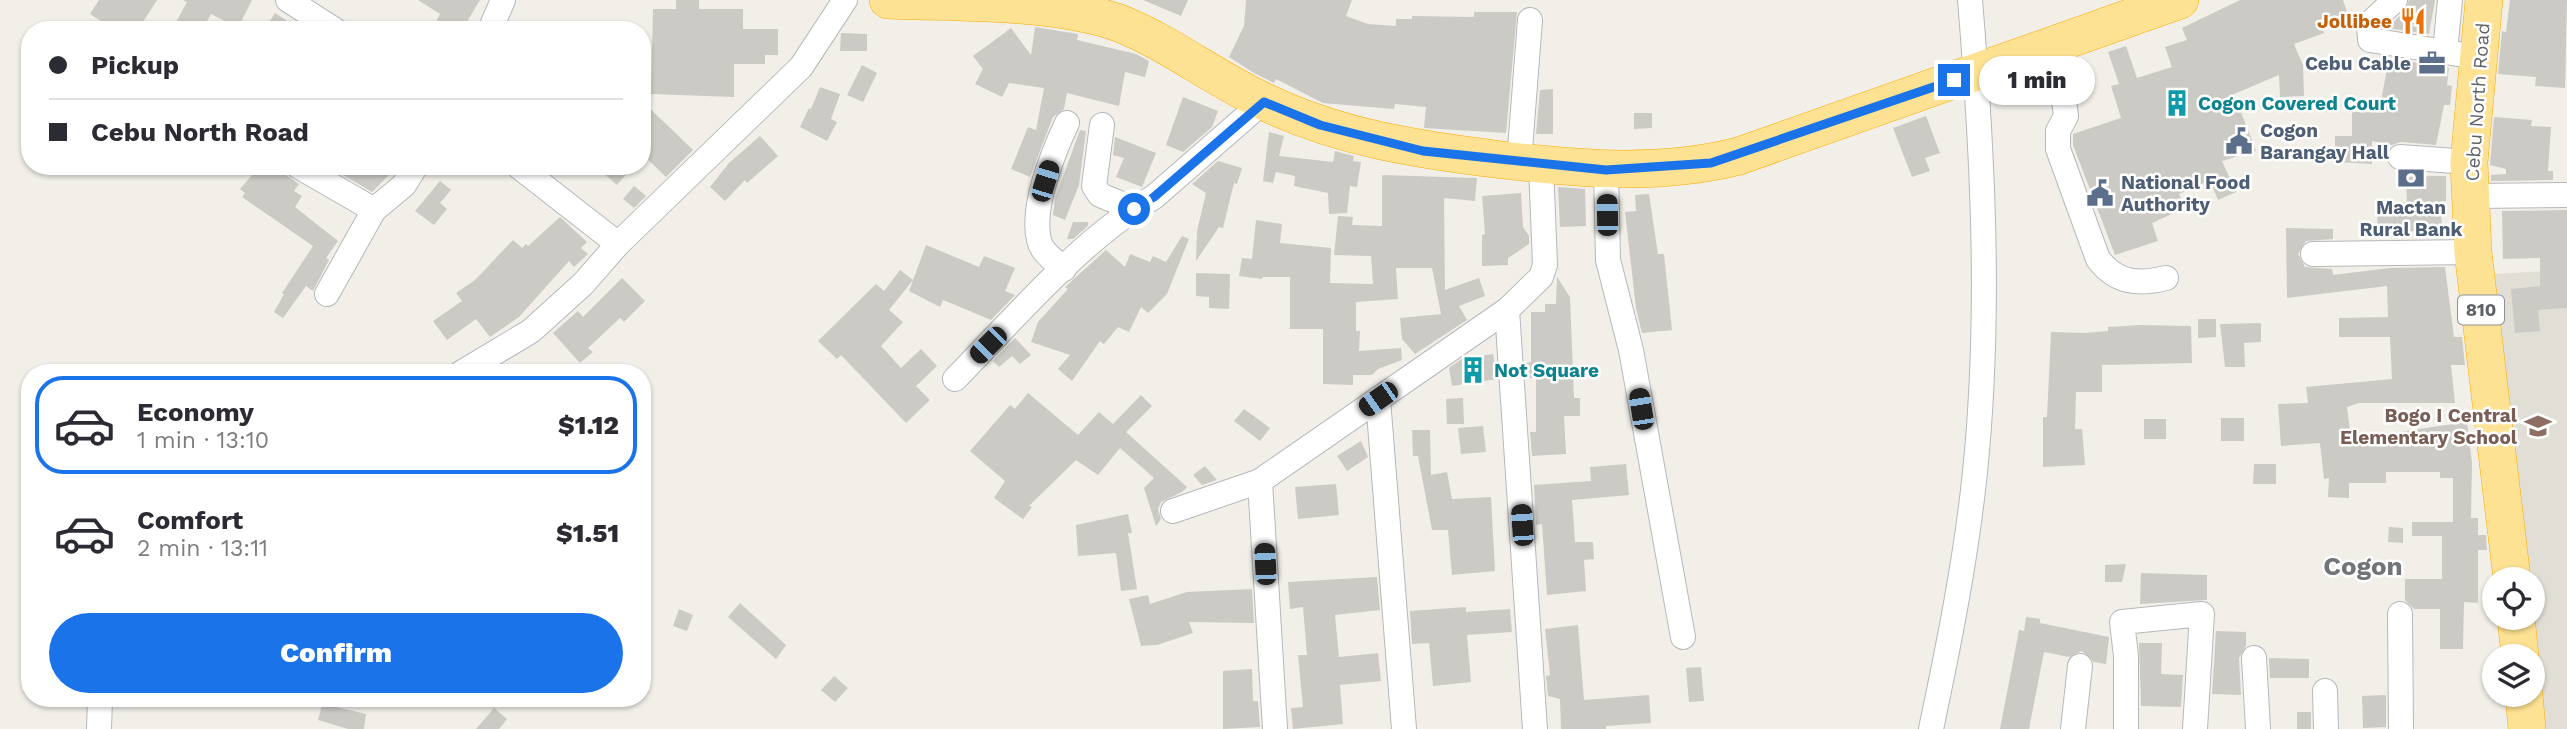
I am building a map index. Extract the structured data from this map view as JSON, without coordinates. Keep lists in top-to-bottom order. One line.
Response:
{"streets":{"highway":["Cebu North Road","810"]},"districts":["Cogon"],"places":{"restaurant":["Jollibee"],"office":["Cebu Cable"],"building":["Cogon Covered Court","Not Square"],"public building":["Cogon Barangay Hall","National Food Authority"],"bank":["Mactan Rural Bank"],"school or university":["Bogo I Central Elementary School"]},"page":{"banner":["Pickup","Cebu North Road"],"bubble":"1 min","list":[{"name":"Economy","note":"1 min · 13:10","value":"$1.12"},{"name":"Comfort","note":"2 min · 13:11","value":"$1.51"}],"buttons":"Confirm"}}
